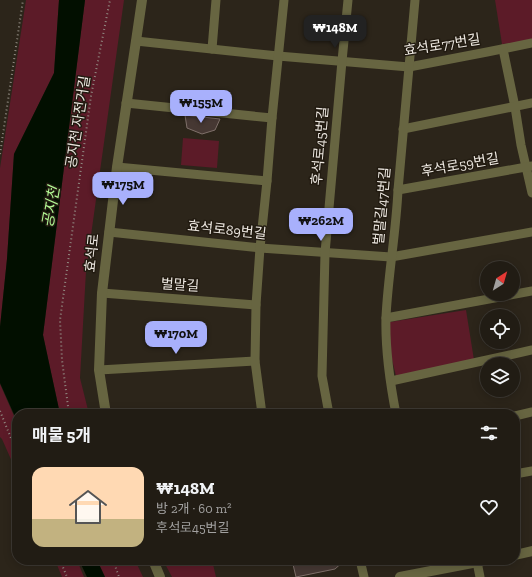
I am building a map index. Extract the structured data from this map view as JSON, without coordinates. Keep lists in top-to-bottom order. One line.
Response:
{"streets":{"street":["효석로77번길","후석로45번길","후석로59번길","벌말길47번길","효석로89번길","효석로","벌말길"],"path":["공지천 자전거길"]},"crossings":[["효석로77번길","후석로45번길"],["효석로77번길","벌말길47번길"],["효석로77번길","효석로"],["후석로45번길","효석로89번길"],["후석로59번길","벌말길47번길"],["벌말길47번길","효석로89번길"],["효석로89번길","효석로"],["효석로","벌말길"]],"water":["공지천"],"north":"top right","page":{"price":["₩148M","₩155M","₩175M","₩262M","₩170M"],"heading":"매물 5개","list":[{"name":"₩148M","note":"방 2개 · 60 m² · 후석로45번길"}]}}
